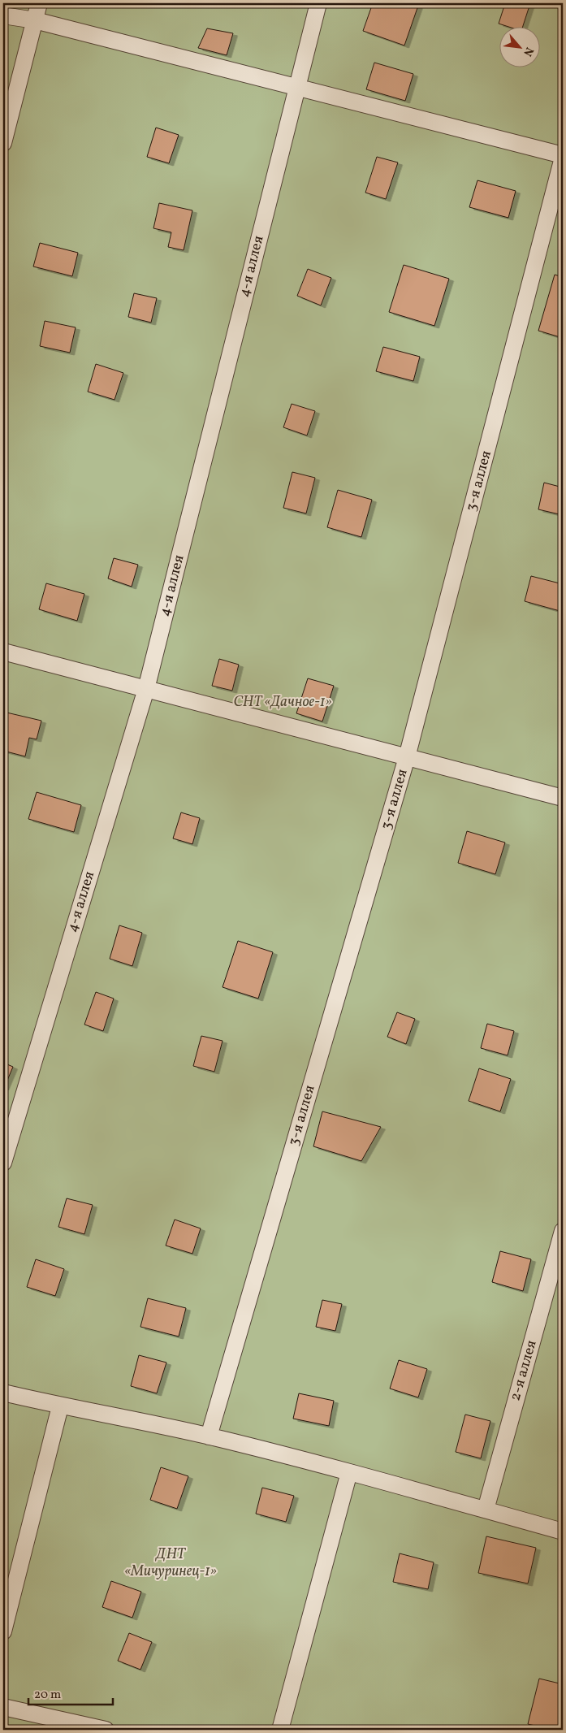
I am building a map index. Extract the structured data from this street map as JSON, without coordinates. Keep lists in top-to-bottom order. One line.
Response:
{"streets":{"lane":["4-я аллея","3-я аллея","2-я аллея"]},"parks":["СНТ «Дачное-1»","ДНТ «Мичуринец-1»"],"scale_bar":"20 m","north":"bottom right"}
